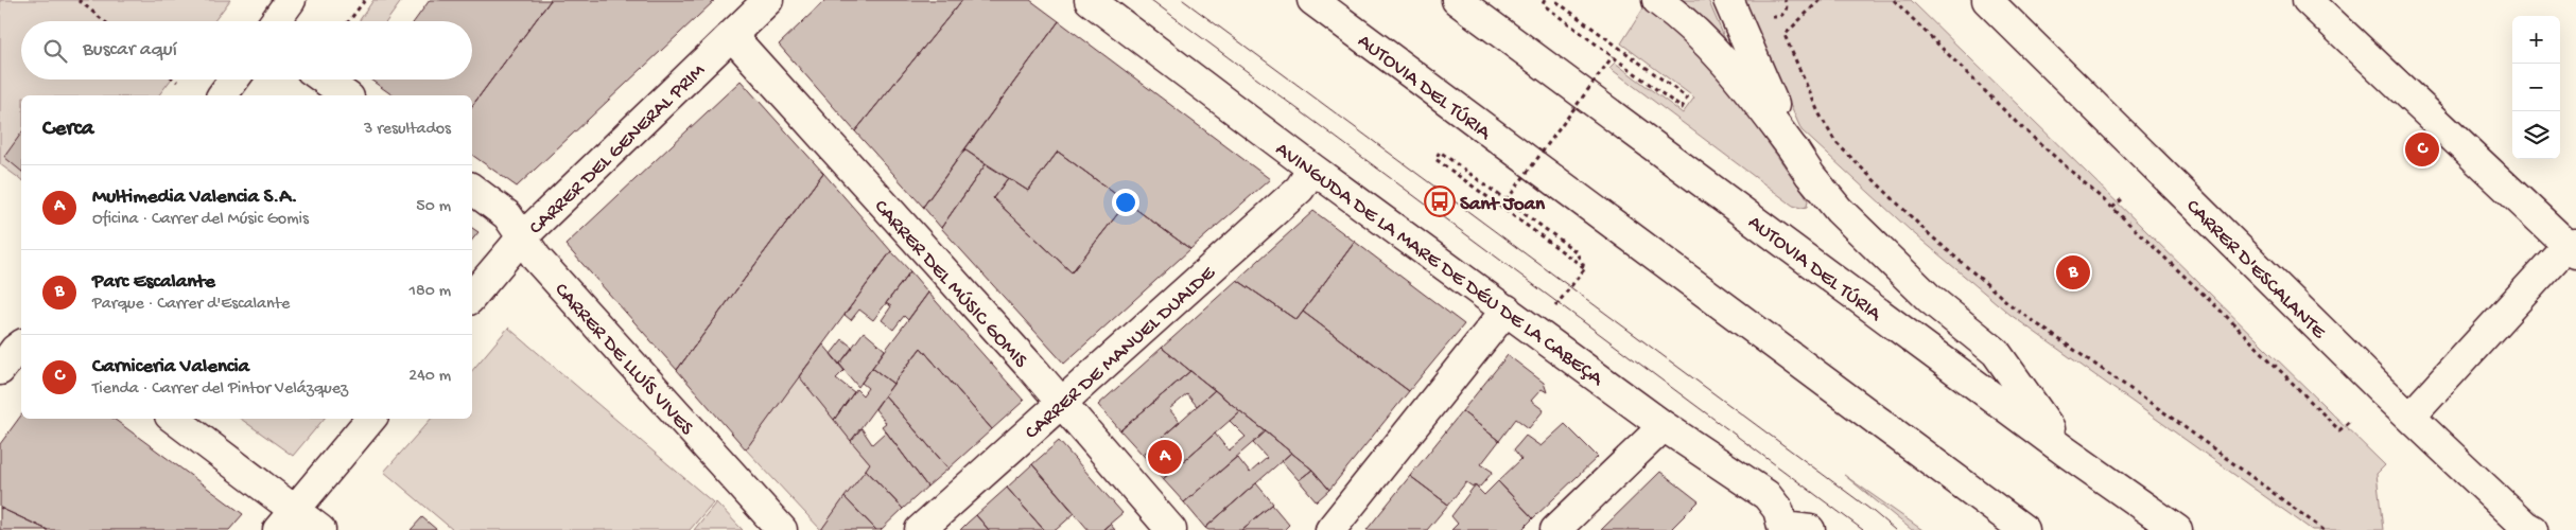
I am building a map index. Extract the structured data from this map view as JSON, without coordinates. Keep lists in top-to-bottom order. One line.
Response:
{"streets":{"main road":["AUTOVIA DEL TÚRIA","CARRER DEL GENERAL PRIM","AVINGUDA DE LA MARE DE DÉU DE LA CABEÇA","CARRER D'ESCALANTE","CARRER DEL MÚSIC GOMIS","CARRER DE MANUEL DUALDE","CARRER DE LLUÍS VIVES"]},"crossings":[["CARRER DEL GENERAL PRIM","CARRER DEL MÚSIC GOMIS"],["CARRER DEL GENERAL PRIM","CARRER DE LLUÍS VIVES"],["AVINGUDA DE LA MARE DE DÉU DE LA CABEÇA","CARRER DE MANUEL DUALDE"],["CARRER DEL MÚSIC GOMIS","CARRER DE MANUEL DUALDE"]],"places":{"bus stop":["Sant Joan"]},"page":{"map_buttons":["+","−"],"search":"Buscar aquí","heading":["Cerca","3 resultados"],"pins":["C","B","A"],"list":[{"mark":"A","name":"Multimedia Valencia S.A.","note":"Oficina · Carrer del Músic Gomis","value":"50 m"},{"mark":"B","name":"Parc Escalante","note":"Parque · Carrer d'Escalante","value":"180 m"},{"mark":"C","name":"Carniceria Valencia","note":"Tienda · Carrer del Pintor Velázquez","value":"240 m"}]}}
